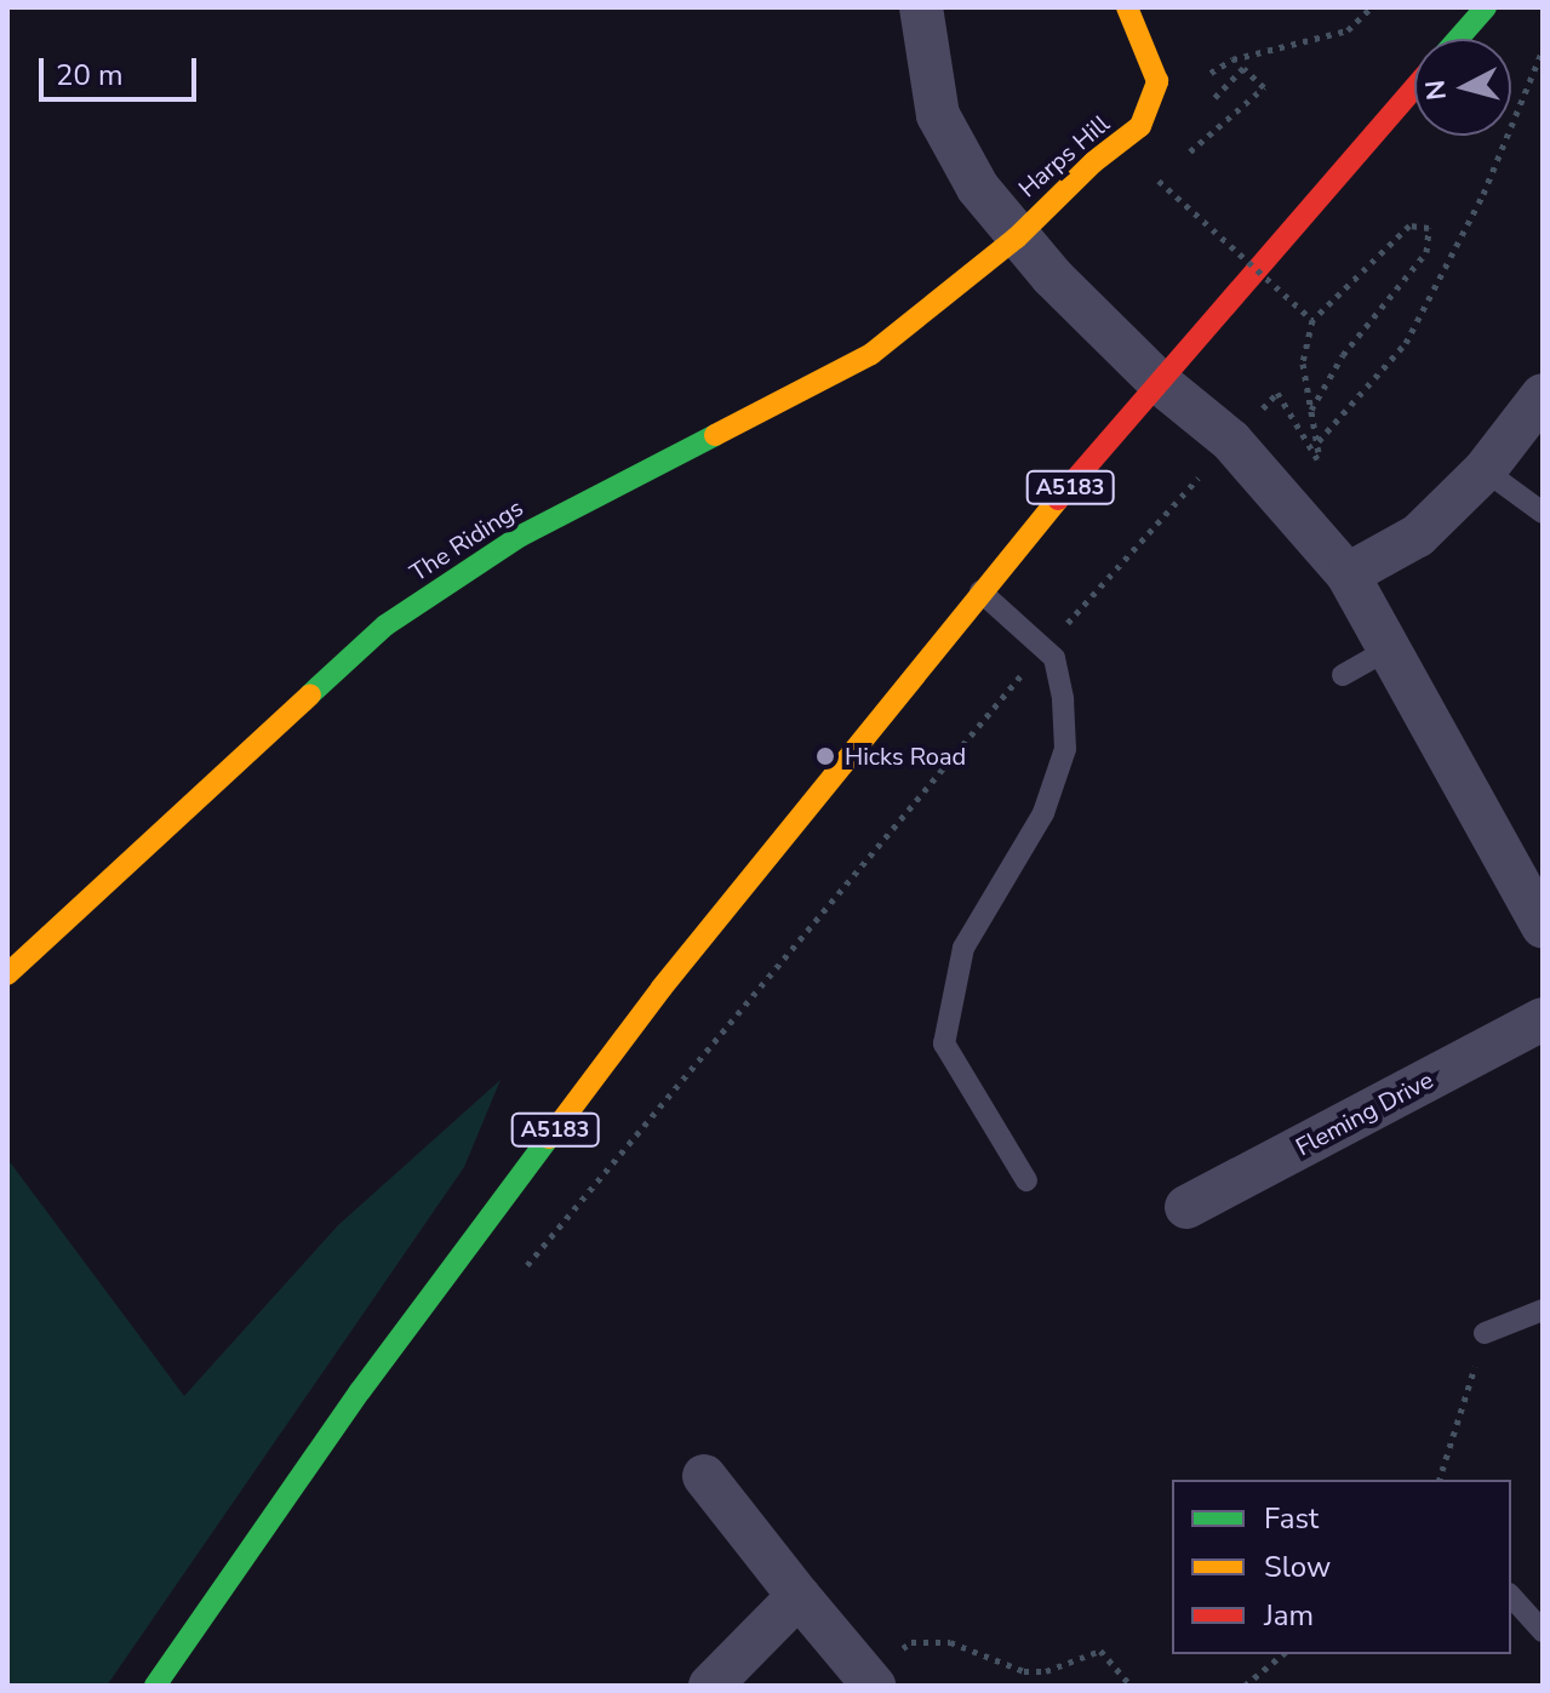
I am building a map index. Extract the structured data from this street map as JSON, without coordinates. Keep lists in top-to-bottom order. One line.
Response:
{"streets":{"main road":["Harps Hill","A5183","The Ridings"],"street":["Fleming Drive"]},"crossings":[["Harps Hill","The Ridings"]],"places":["Hicks Road"],"legend":["Fast","Slow","Jam"],"scale_bar":"20 m","north":"left"}
